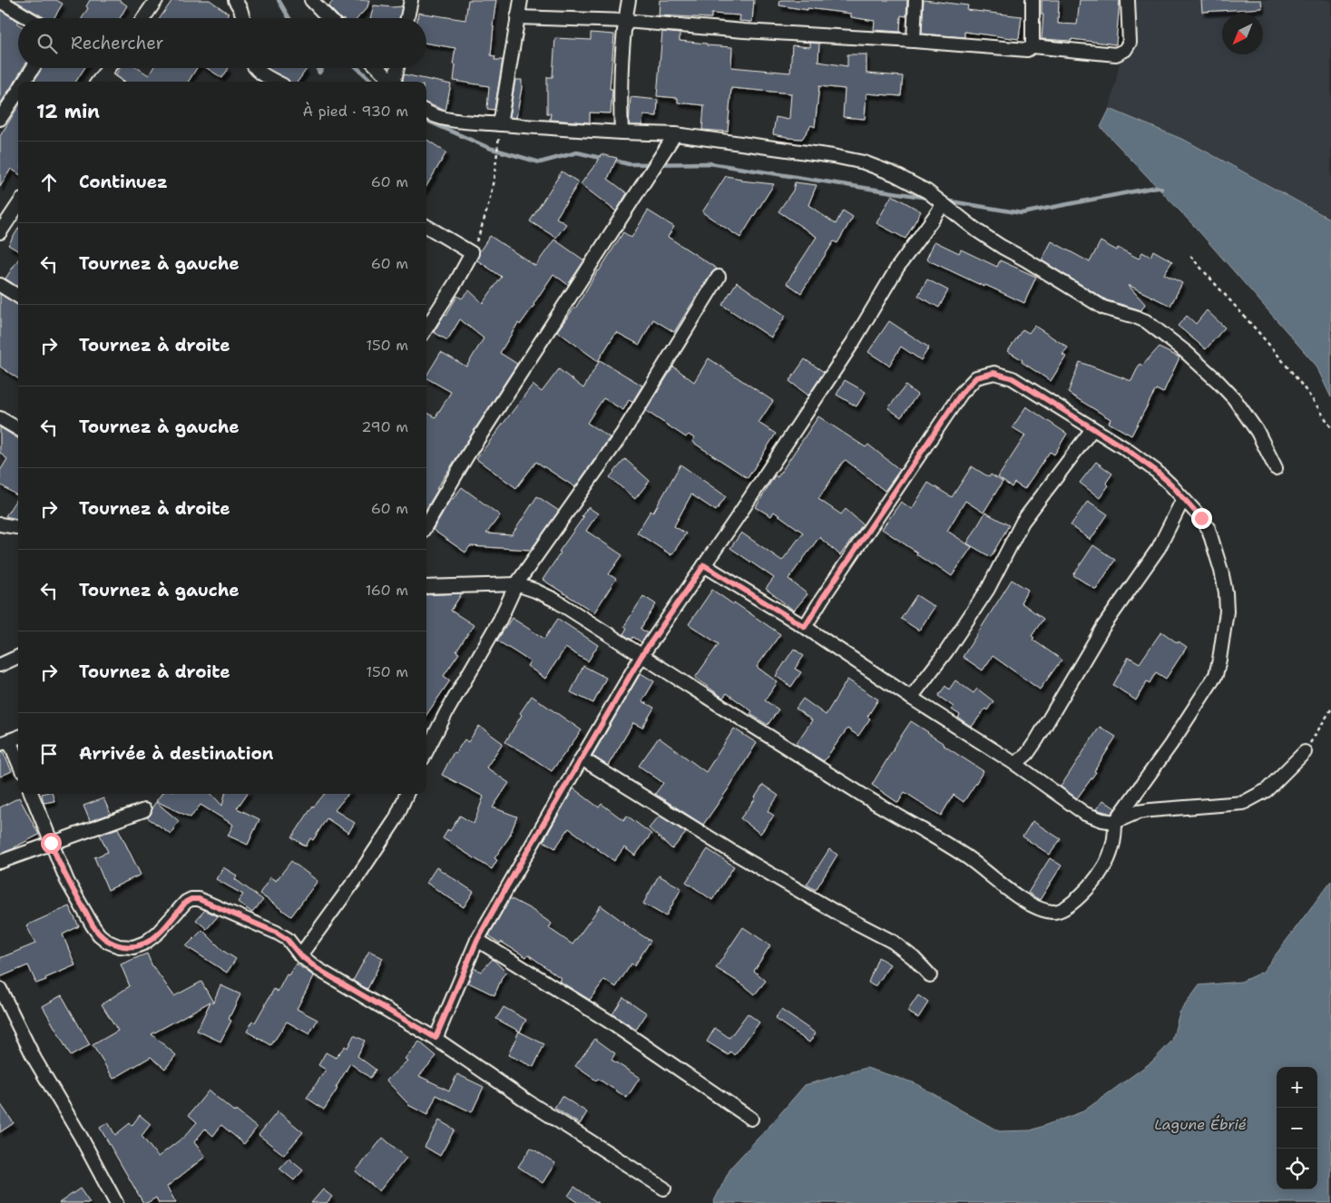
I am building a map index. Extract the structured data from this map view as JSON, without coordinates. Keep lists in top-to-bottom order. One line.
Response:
{"water":["Lagune Ébrié"],"north":"bottom left","page":{"search":"Rechercher","heading":["12 min","À pied · 930 m"],"list":[["Continuez","60 m"],["Tournez à gauche","60 m"],["Tournez à droite","150 m"],["Tournez à gauche","290 m"],["Tournez à droite","60 m"],["Tournez à gauche","160 m"],["Tournez à droite","150 m"],"Arrivée à destination"],"map_buttons":["+","−"]}}
